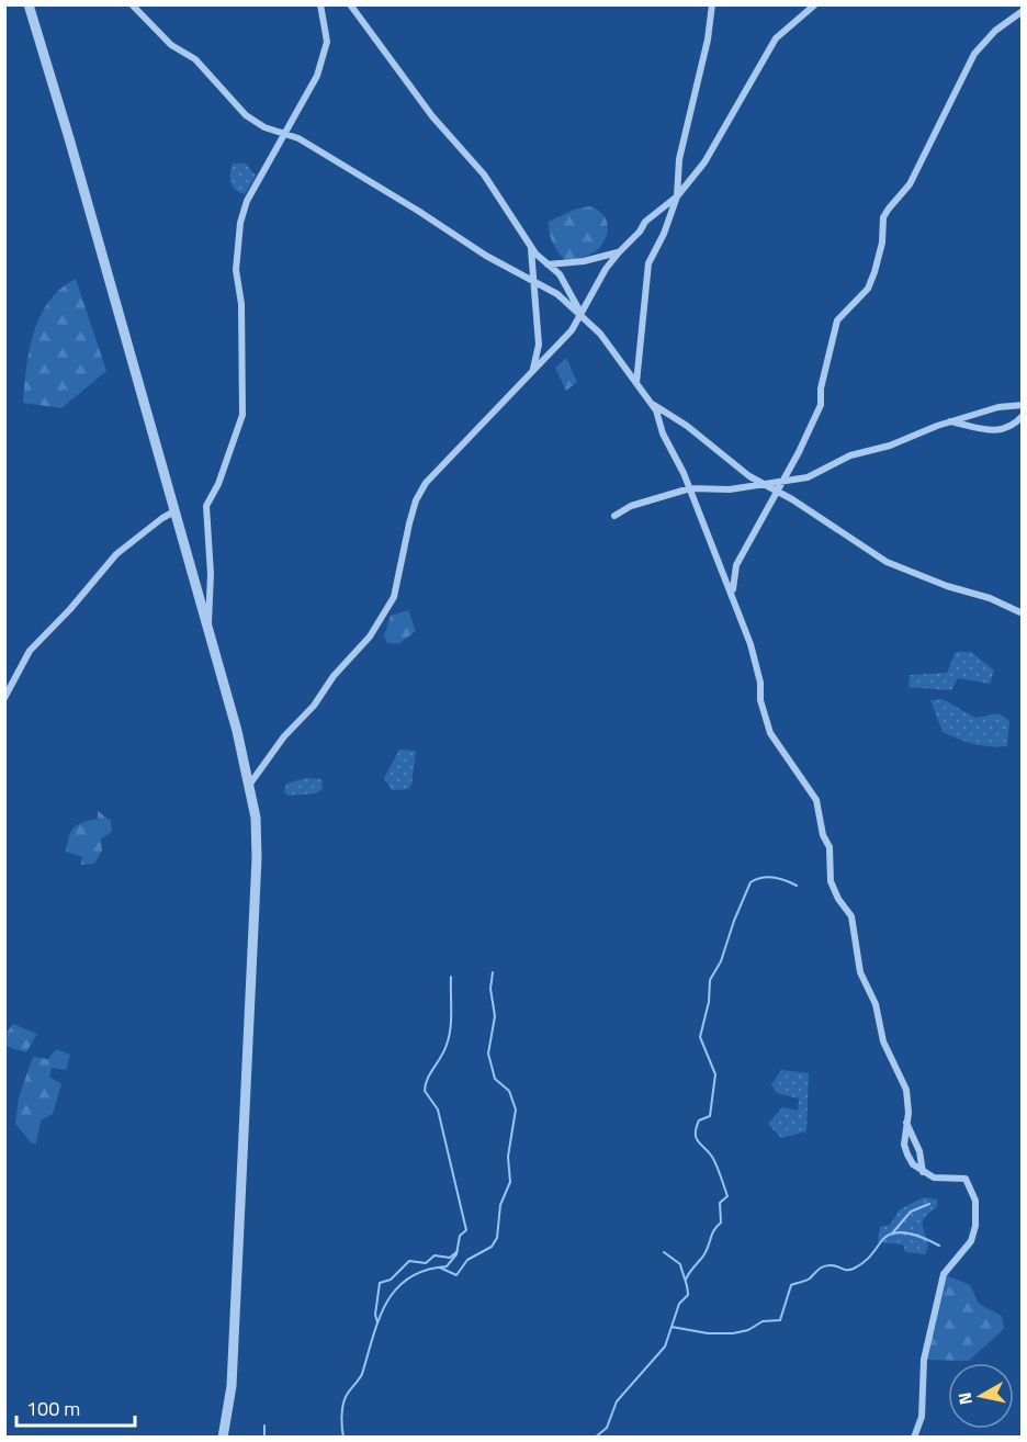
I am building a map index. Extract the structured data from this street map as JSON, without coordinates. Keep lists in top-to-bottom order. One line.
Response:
{"scale_bar":"100 m","north":"left"}
